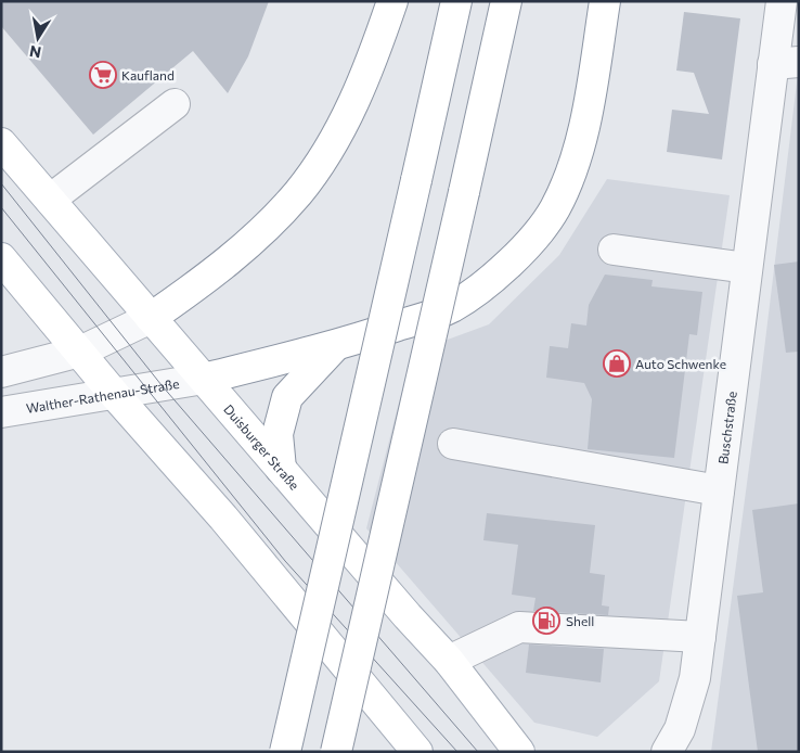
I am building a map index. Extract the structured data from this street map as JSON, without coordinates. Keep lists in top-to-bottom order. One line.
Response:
{"streets":{"main road":["Duisburger Straße"],"street":["Walther-Rathenau-Straße","Buschstraße"]},"crossings":[["Walther-Rathenau-Straße","Duisburger Straße"]],"places":{"supermarket":["Kaufland"],"shop":["Auto Schwenke"],"fuel station":["Shell"]},"north":"bottom"}
